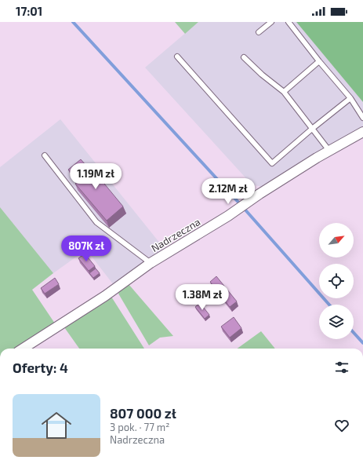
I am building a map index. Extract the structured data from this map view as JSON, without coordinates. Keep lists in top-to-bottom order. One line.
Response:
{"streets":{"street":["Nadrzeczna"]},"north":"top right","page":{"status":"17:01","price":["1.19M zł","2.12M zł","807K zł","1.38M zł"],"heading":"Oferty: 4","list":[{"name":"807 000 zł","note":"3 pok. · 77 m² · Nadrzeczna"}]}}
